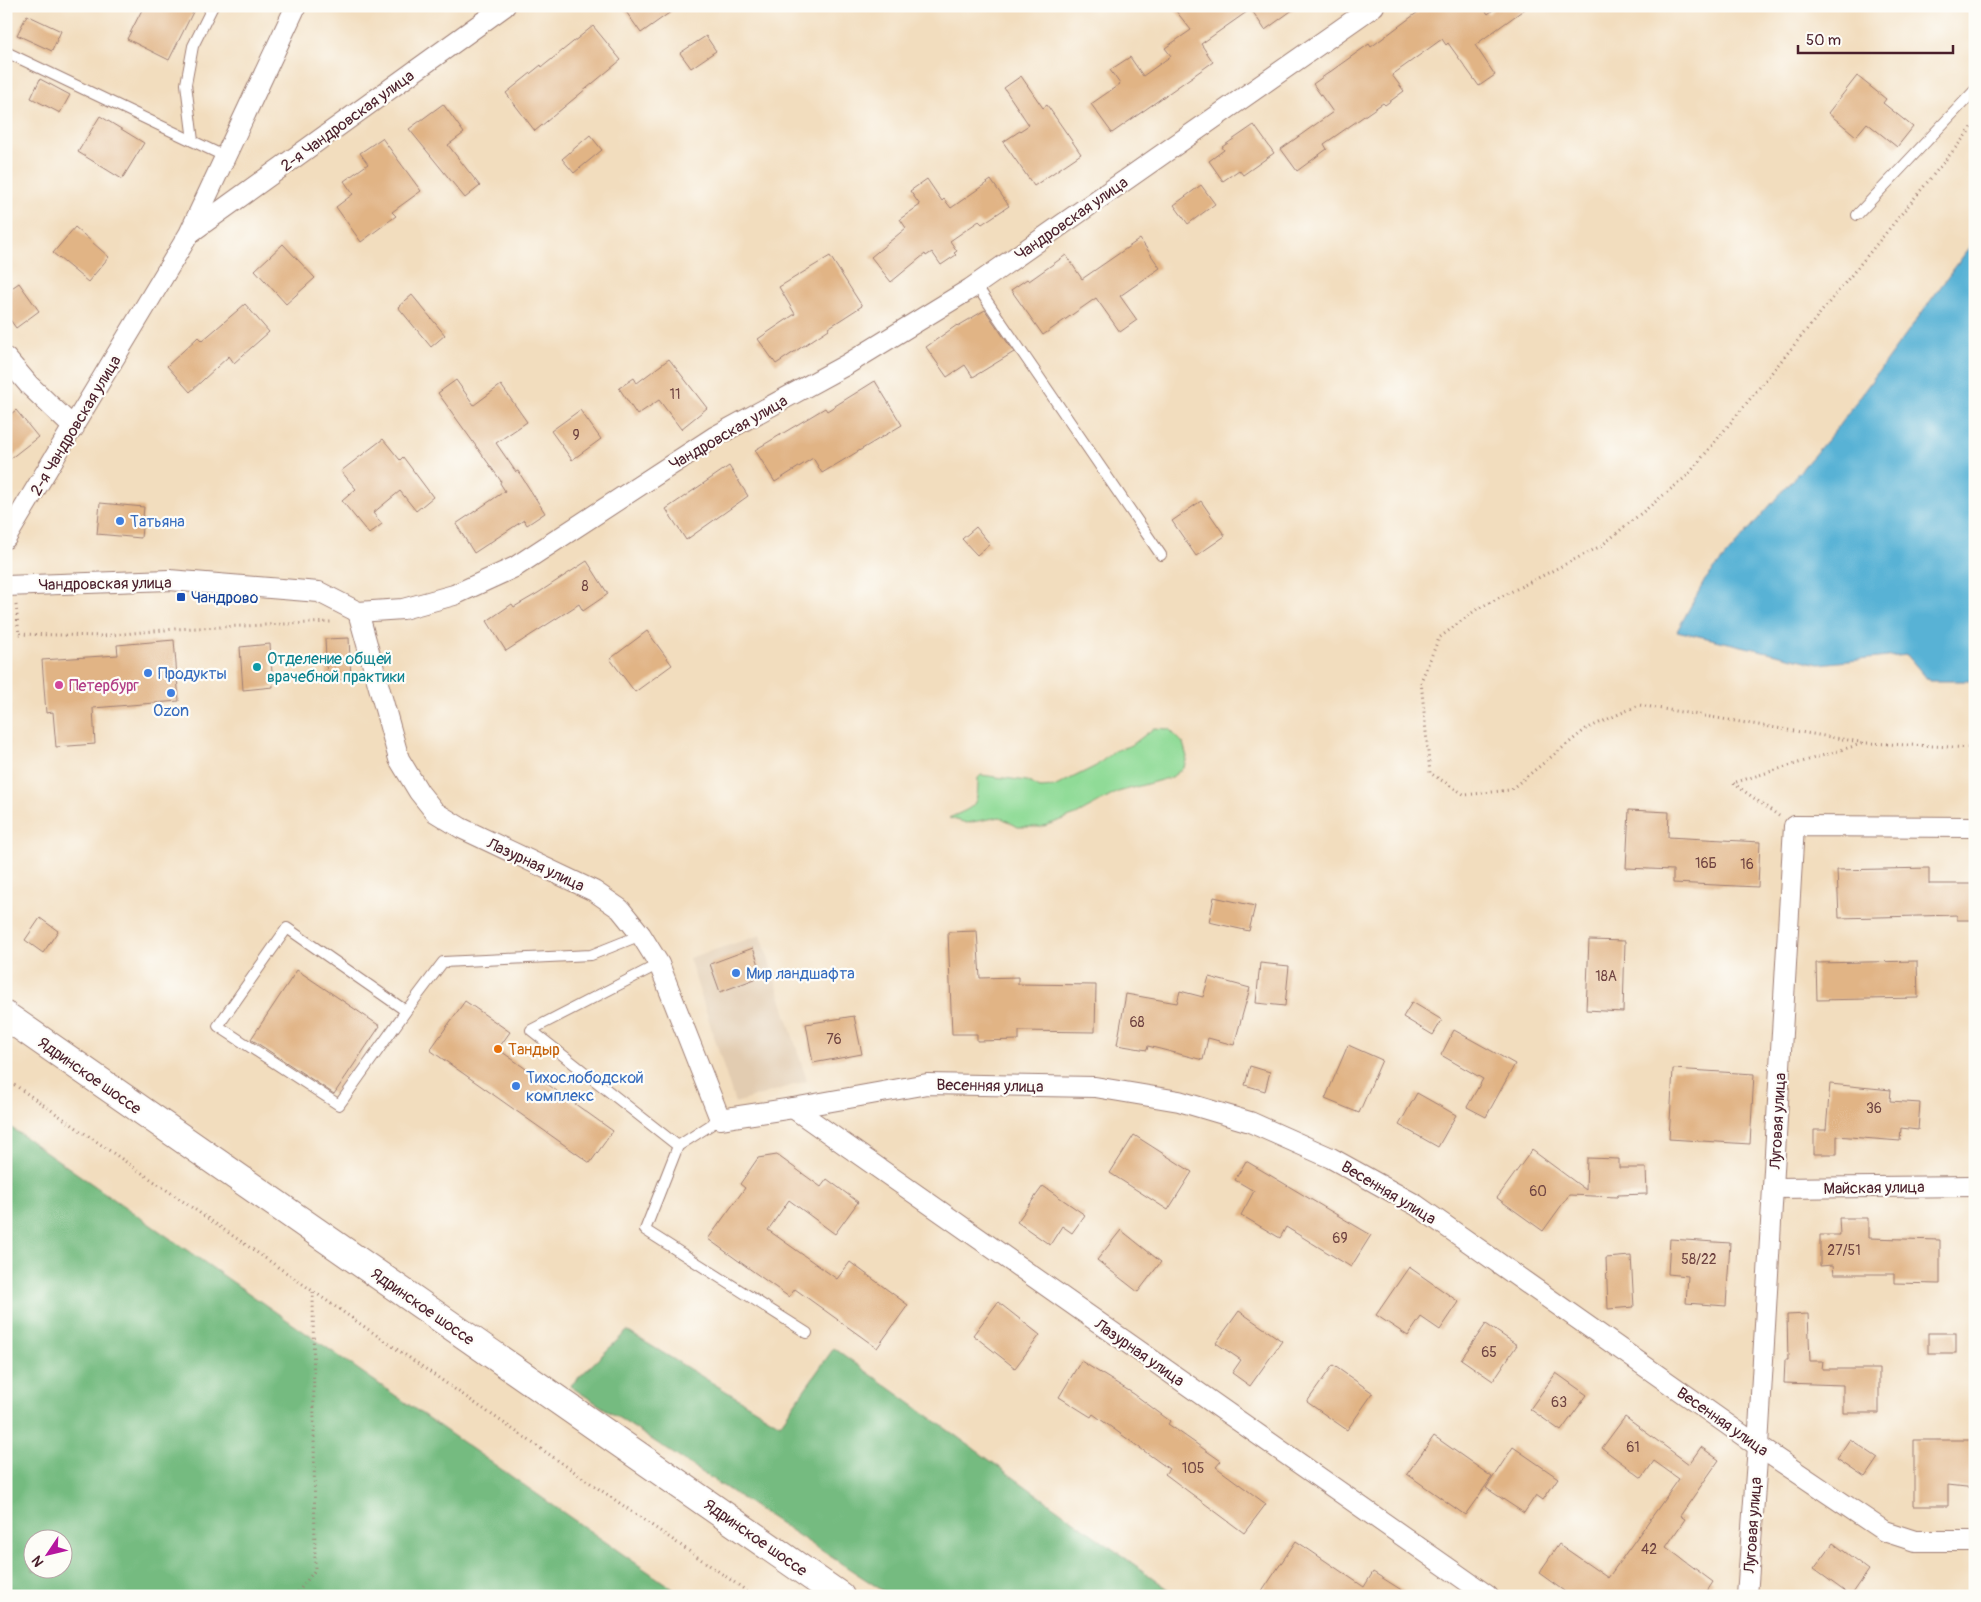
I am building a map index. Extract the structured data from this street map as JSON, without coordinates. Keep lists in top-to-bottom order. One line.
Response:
{"streets":{"main road":["Ядринское шоссе"],"street":["2-я Чандровская улица","Чандровская улица","Лазурная улица","Весенняя улица","Луговая улица","Майская улица"]},"crossings":[["Чандровская улица","Лазурная улица"],["Лазурная улица","Весенняя улица"],["Весенняя улица","Луговая улица"],["Луговая улица","Майская улица"]],"places":{"other":["Татьяна","Отделение общей врачебной практики","Продукты","Петербург","Ozon","Мир ландшафта","Тандыр","Тихослободской комплекс"],"transit":["Чандрово"]},"house_numbers":["11","9","8","16Б","16","18А","68","76","36","60","69","27/51","58/22","65","63","61","105","42"],"scale_bar":"50 m","north":"bottom left"}
